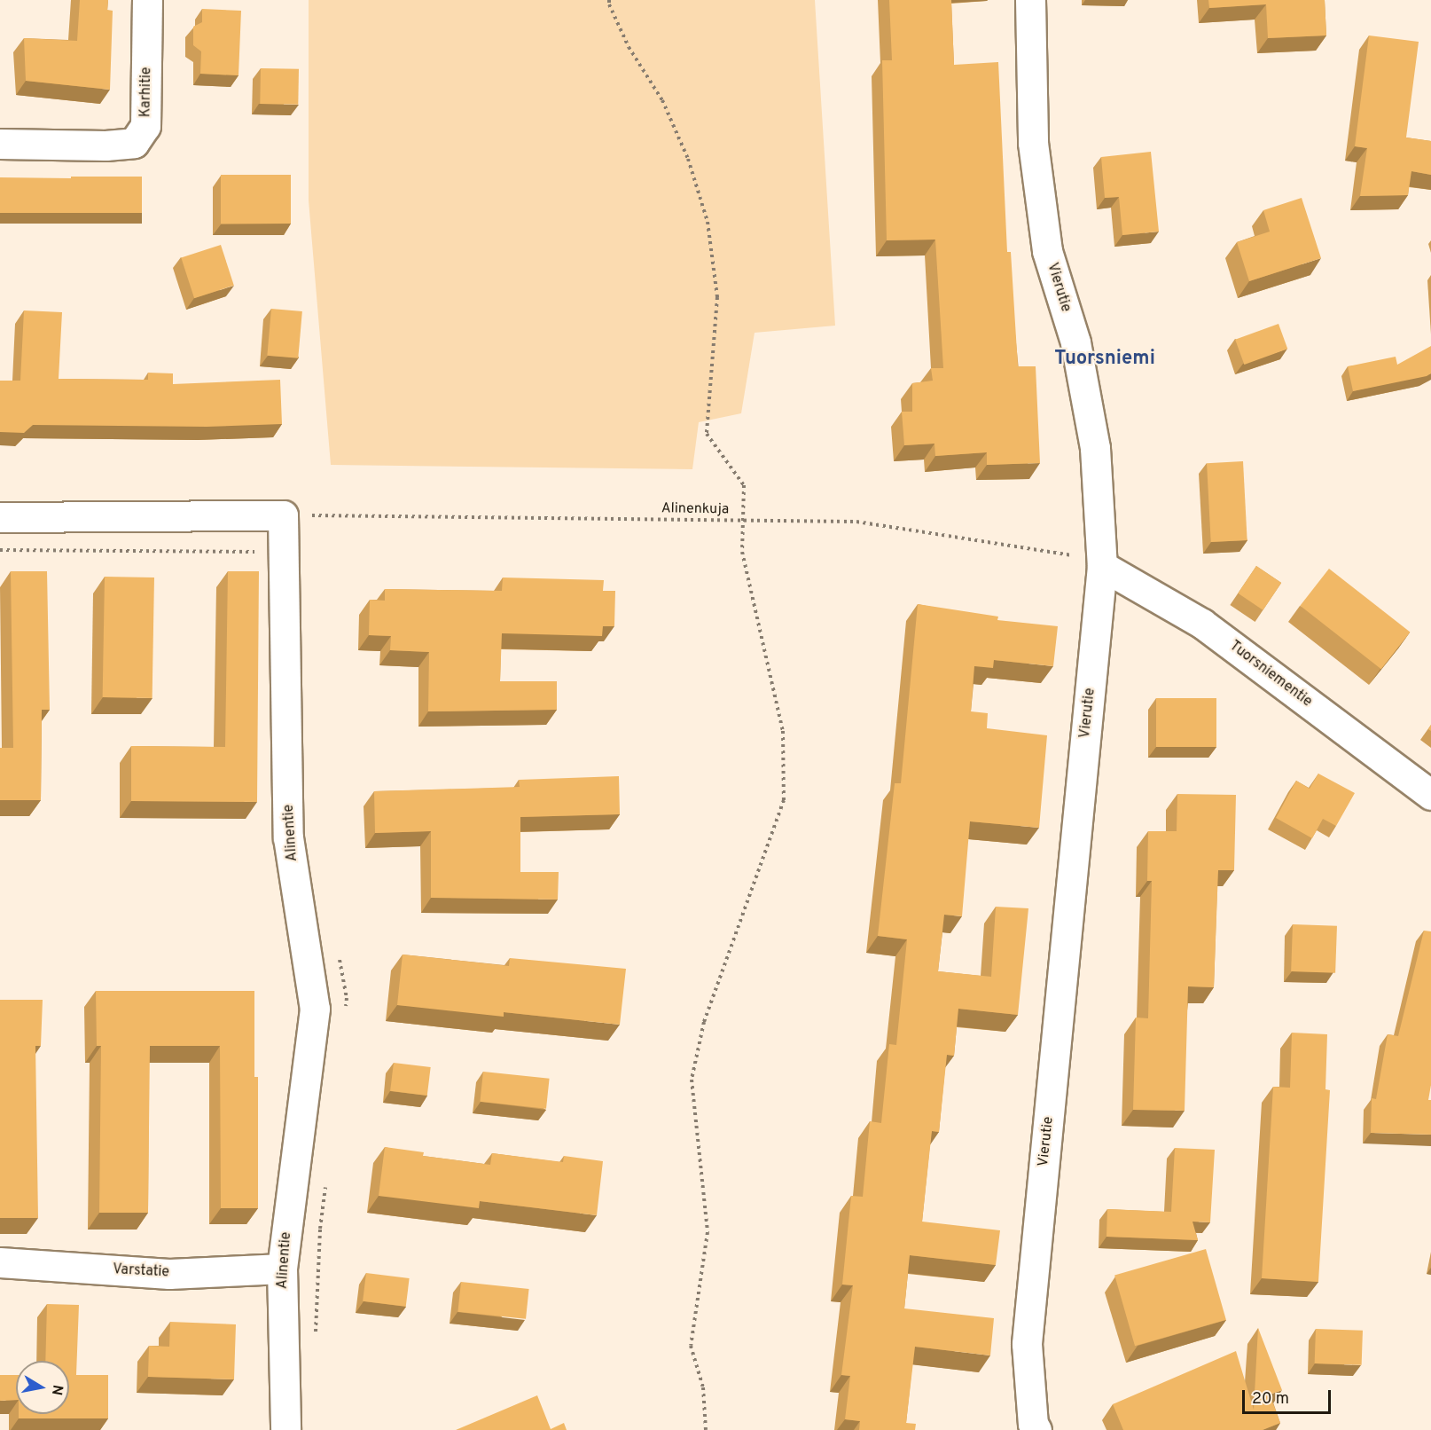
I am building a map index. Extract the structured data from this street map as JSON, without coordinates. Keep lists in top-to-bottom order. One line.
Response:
{"streets":{"street":["Karhitie","Vierutie","Tuorsniementie","Alinentie","Varstatie"],"path":["Alinenkuja"]},"crossings":[["Vierutie","Alinenkuja"],["Vierutie","Tuorsniementie"],["Alinenkuja","Tuorsniementie"],["Alinenkuja","Alinentie"],["Alinentie","Varstatie"]],"districts":["Tuorsniemi"],"scale_bar":"20 m","north":"right"}
